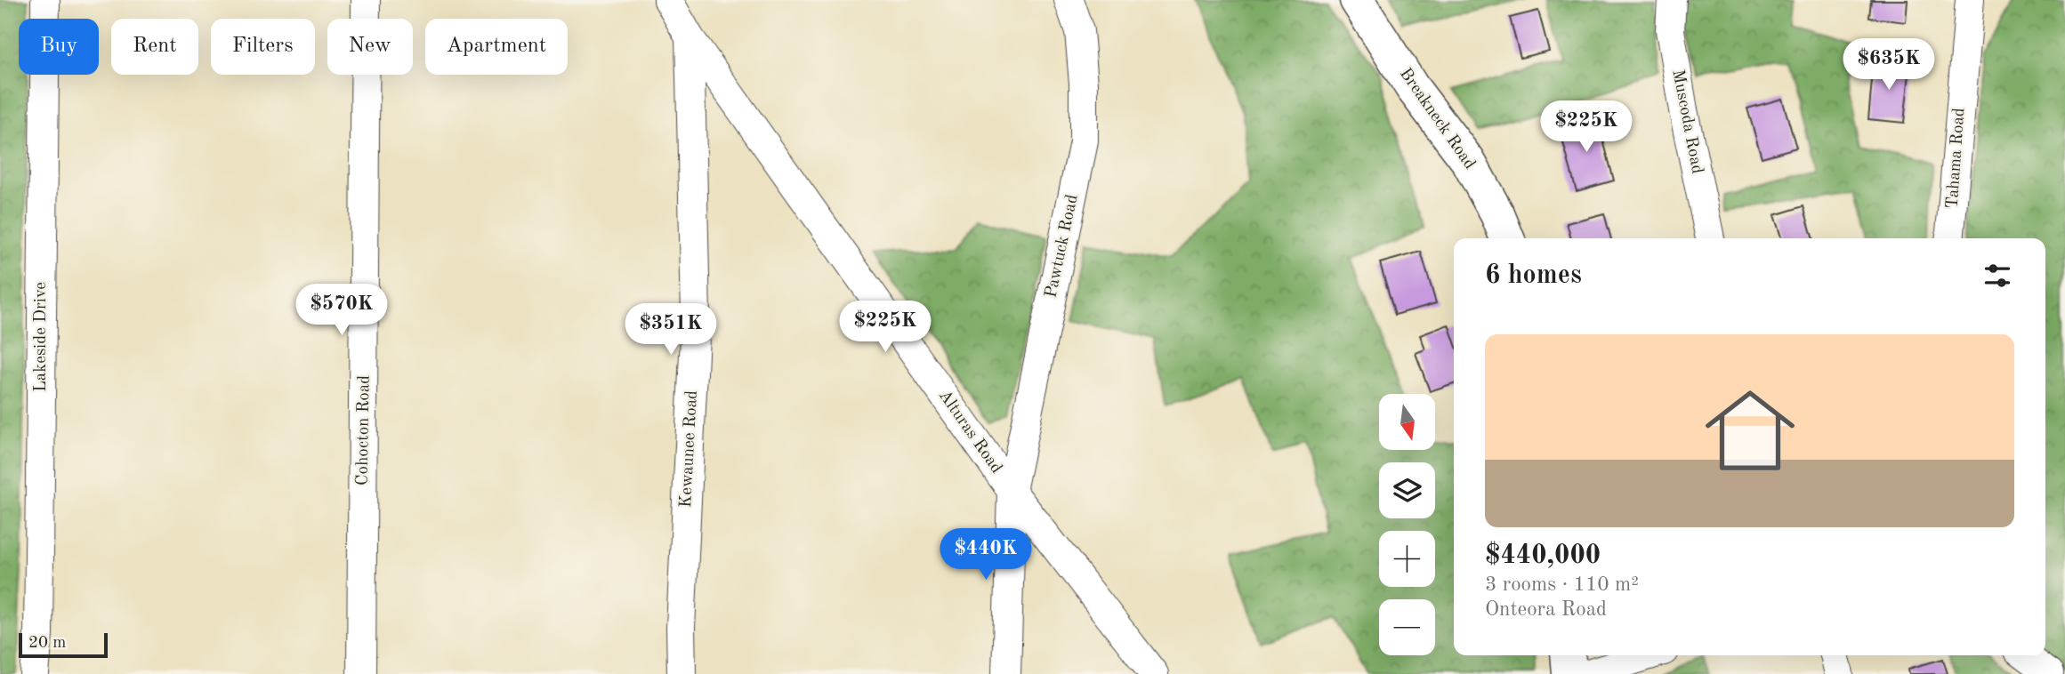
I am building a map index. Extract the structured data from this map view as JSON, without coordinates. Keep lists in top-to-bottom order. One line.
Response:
{"streets":{"street":["Breakneck Road","Muscoda Road","Tahama Road","Pawtuck Road","Lakeside Drive","Cohocton Road","Alturas Road","Kewaunee Road"]},"crossings":[["Pawtuck Road","Alturas Road"],["Alturas Road","Kewaunee Road"]],"scale_bar":"20 m","north":"bottom","page":{"chip":["Buy","Rent","Filters","New","Apartment"],"price":["$635K","$225K","$570K","$225K","$351K","$440K"],"heading":"6 homes","list":[{"name":"$440,000","note":"3 rooms · 110 m² · Onteora Road"}],"map_buttons":["+","−"],"scale":"20 m"}}
